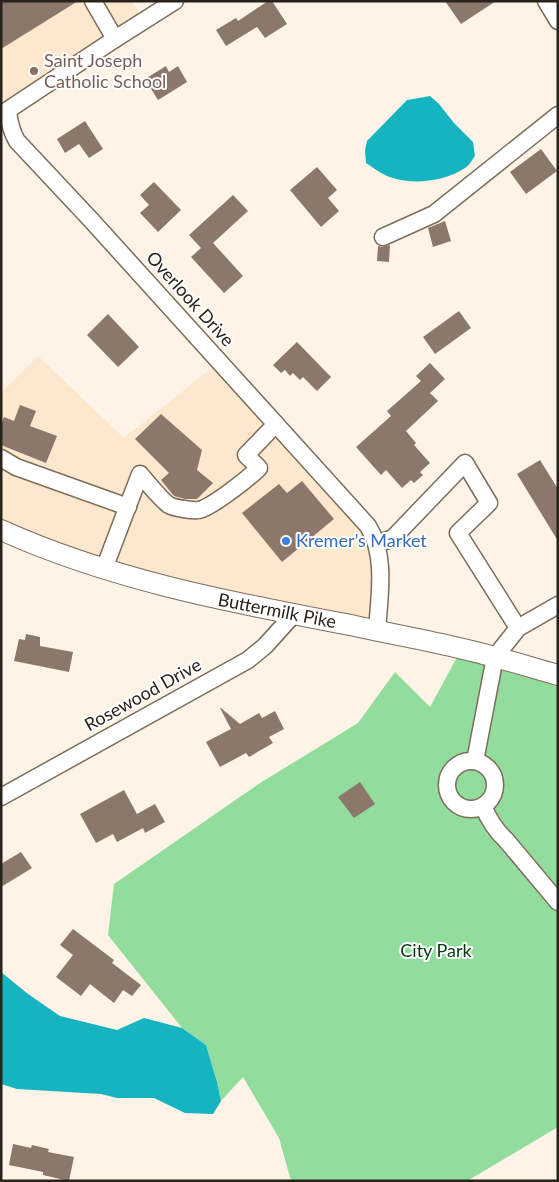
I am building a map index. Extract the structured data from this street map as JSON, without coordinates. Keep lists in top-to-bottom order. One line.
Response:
{"streets":{"main road":["Buttermilk Pike"],"street":["Overlook Drive","Rosewood Drive"]},"crossings":[["Overlook Drive","Buttermilk Pike"],["Buttermilk Pike","Rosewood Drive"]],"parks":["City Park"],"places":["Saint Joseph Catholic School","Kremer’s Market"]}
